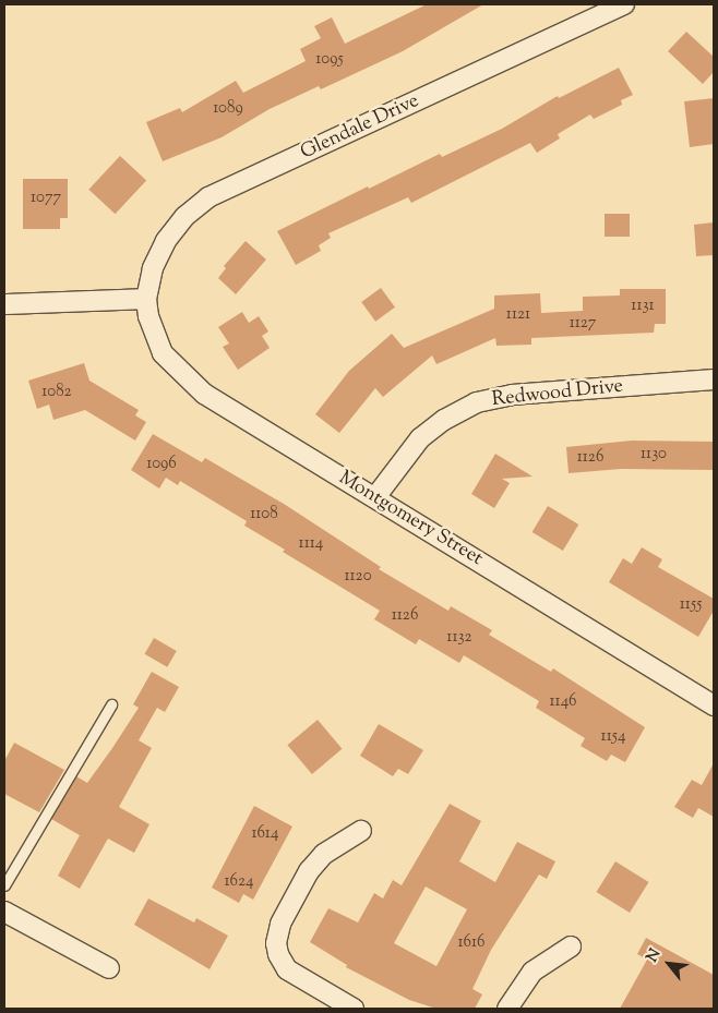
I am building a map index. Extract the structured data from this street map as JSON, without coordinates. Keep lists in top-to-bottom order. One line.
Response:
{"streets":{"street":["Glendale Drive","Redwood Drive","Montgomery Street"]},"crossings":[["Glendale Drive","Montgomery Street"],["Redwood Drive","Montgomery Street"]],"house_numbers":["1095","1089","1077","1131","1121","1127","1082","1130","1126","1096","1108","1114","1120","1155","1126","1132","1146","1154","1614","1624","1616"],"north":"top left"}
